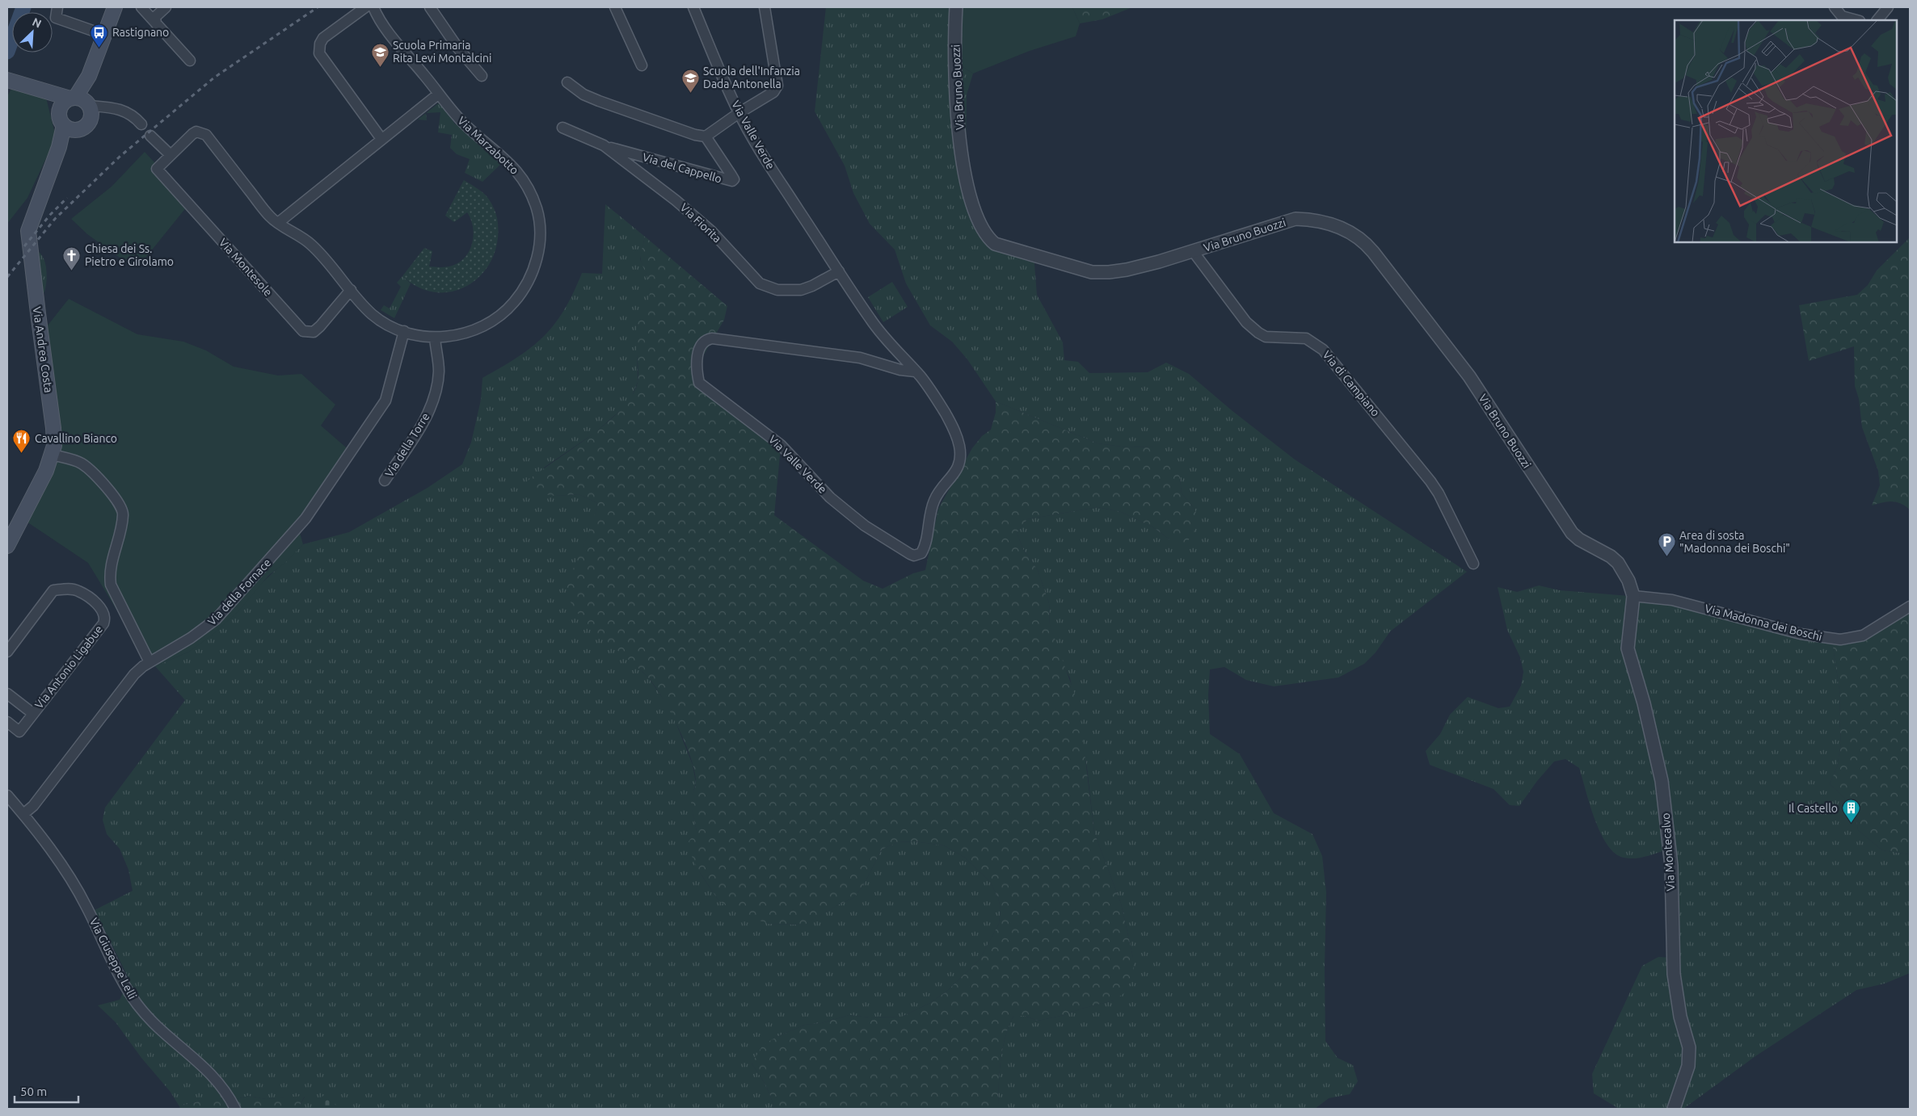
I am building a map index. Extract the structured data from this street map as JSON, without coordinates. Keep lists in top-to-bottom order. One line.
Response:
{"streets":{"main road":["Via Andrea Costa"],"street":["Via Bruno Buozzi","Via Valle Verde","Via Marzabotto","Via del Cappello","Via Fiorita","Via Montesole","Via di Campiano","Via della Torre","Via della Fornace","Via Madonna dei Boschi","Via Antonio Ligabue","Via Montecalvo","Via Giuseppe Lelli"]},"crossings":[["Via Bruno Buozzi","Via di Campiano"],["Via Bruno Buozzi","Via Madonna dei Boschi"],["Via Bruno Buozzi","Via Montecalvo"],["Via Valle Verde","Via Fiorita"],["Via Marzabotto","Via Montesole"],["Via Marzabotto","Via della Torre"],["Via Marzabotto","Via della Fornace"],["Via del Cappello","Via Fiorita"],["Via della Fornace","Via Giuseppe Lelli"],["Via Madonna dei Boschi","Via Montecalvo"]],"places":{"bus stop":["Rastignano"],"school or university":["Scuola Primaria Rita Levi Montalcini","Scuola dell'Infanzia Dada Antonella"],"church":["Chiesa dei Ss. Pietro e Girolamo"],"restaurant":["Cavallino Bianco"],"parking":["Area di sosta \"Madonna dei Boschi\""],"building":["Il Castello"]},"scale_bar":"50 m","north":"top right"}
